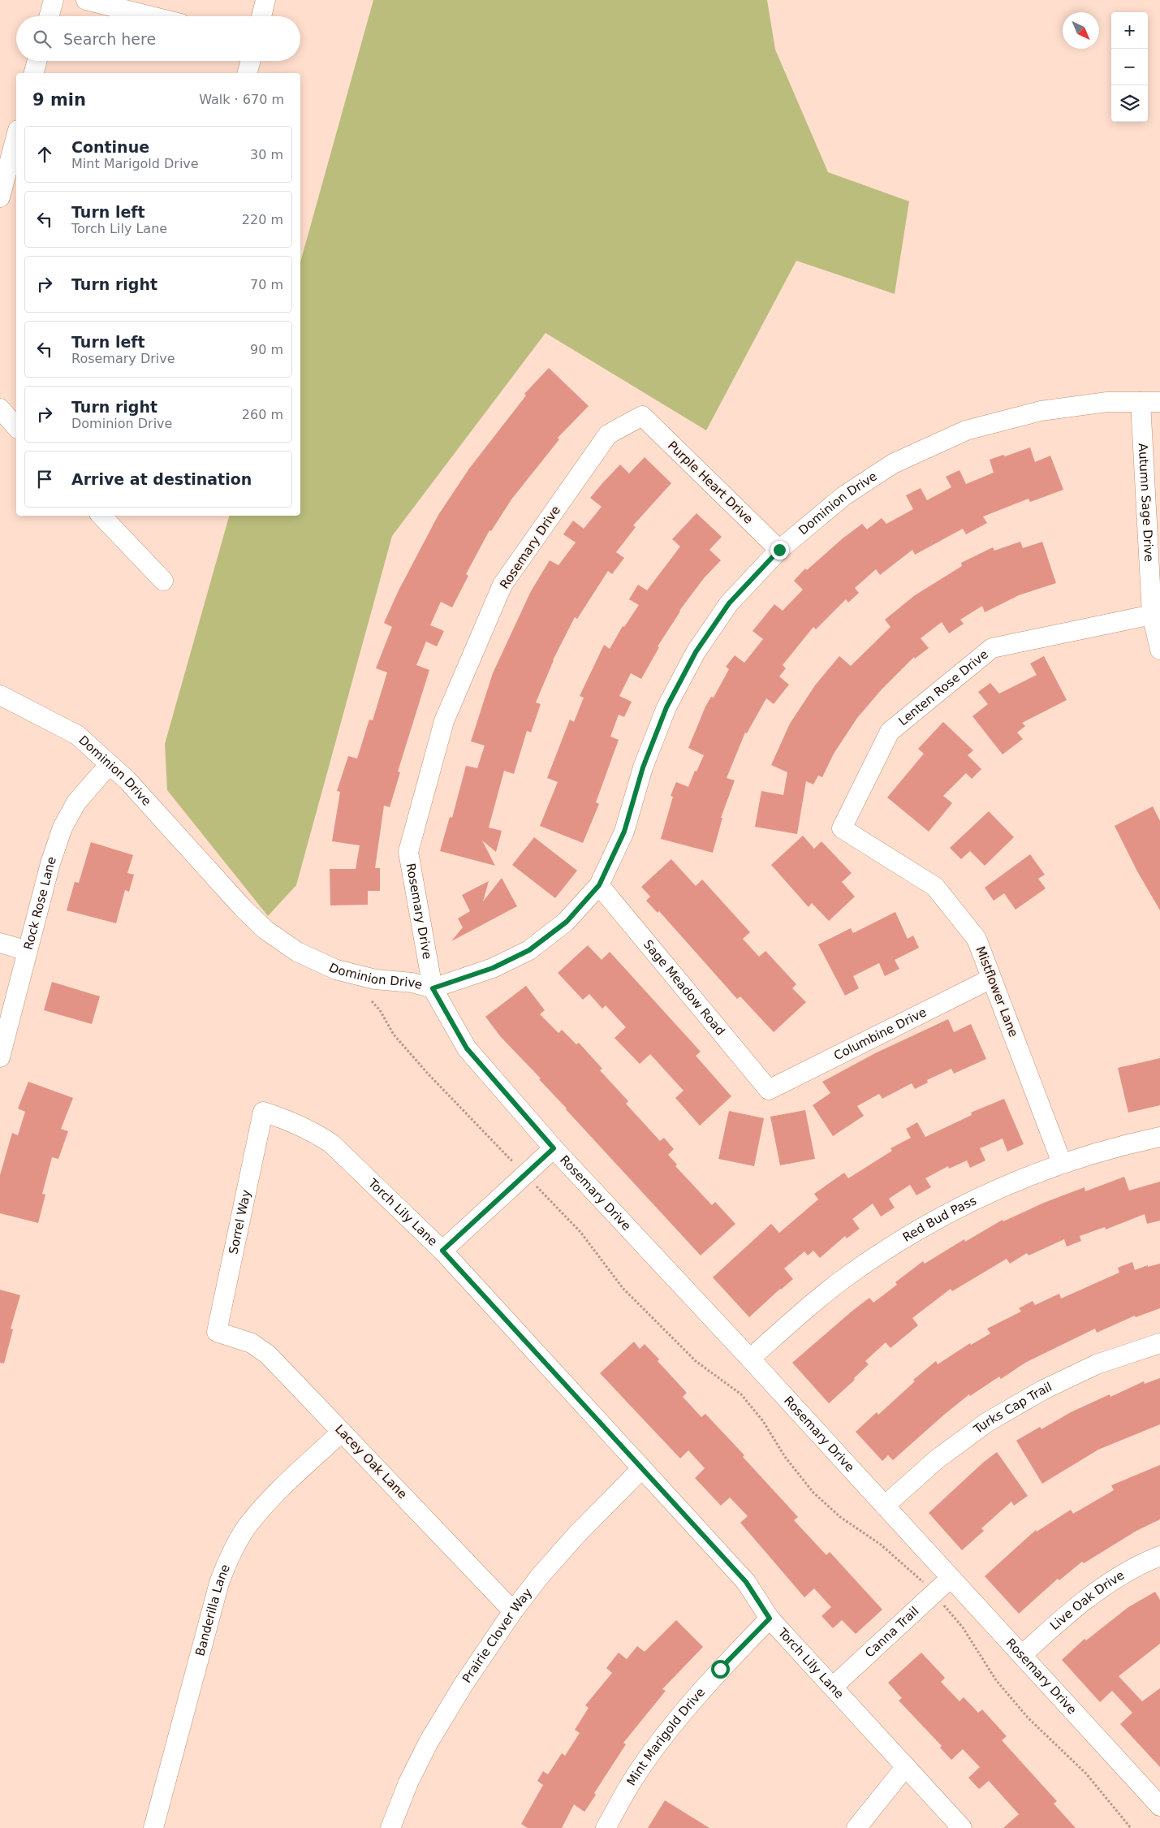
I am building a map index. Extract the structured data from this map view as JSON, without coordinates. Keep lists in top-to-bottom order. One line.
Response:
{"streets":{"street":["Purple Heart Drive","Autumn Sage Drive","Dominion Drive","Rosemary Drive","Lenten Rose Drive","Rock Rose Lane","Sage Meadow Road","Mistflower Lane","Columbine Drive","Torch Lily Lane","Red Bud Pass","Sorrel Way","Turks Cap Trail","Lacey Oak Lane","Live Oak Drive","Banderilla Lane","Canna Trail","Prairie Clover Way","Mint Marigold Drive"]},"crossings":[["Purple Heart Drive","Dominion Drive"],["Purple Heart Drive","Rosemary Drive"],["Autumn Sage Drive","Dominion Drive"],["Autumn Sage Drive","Lenten Rose Drive"],["Dominion Drive","Rosemary Drive"],["Dominion Drive","Rock Rose Lane"],["Dominion Drive","Sage Meadow Road"],["Rosemary Drive","Red Bud Pass"],["Rosemary Drive","Turks Cap Trail"],["Rosemary Drive","Live Oak Drive"],["Rosemary Drive","Canna Trail"],["Lenten Rose Drive","Mistflower Lane"],["Sage Meadow Road","Columbine Drive"],["Mistflower Lane","Columbine Drive"],["Mistflower Lane","Red Bud Pass"],["Torch Lily Lane","Sorrel Way"],["Torch Lily Lane","Canna Trail"],["Torch Lily Lane","Prairie Clover Way"],["Torch Lily Lane","Mint Marigold Drive"],["Sorrel Way","Lacey Oak Lane"],["Lacey Oak Lane","Banderilla Lane"],["Lacey Oak Lane","Prairie Clover Way"]],"north":"bottom right","page":{"map_buttons":["+","−"],"search":"Search here","heading":["9 min","Walk · 670 m"],"list":[["Continue","Mint Marigold Drive","30 m"],["Turn left","Torch Lily Lane","220 m"],["Turn right","70 m"],["Turn left","Rosemary Drive","90 m"],["Turn right","Dominion Drive","260 m"],"Arrive at destination"]}}
